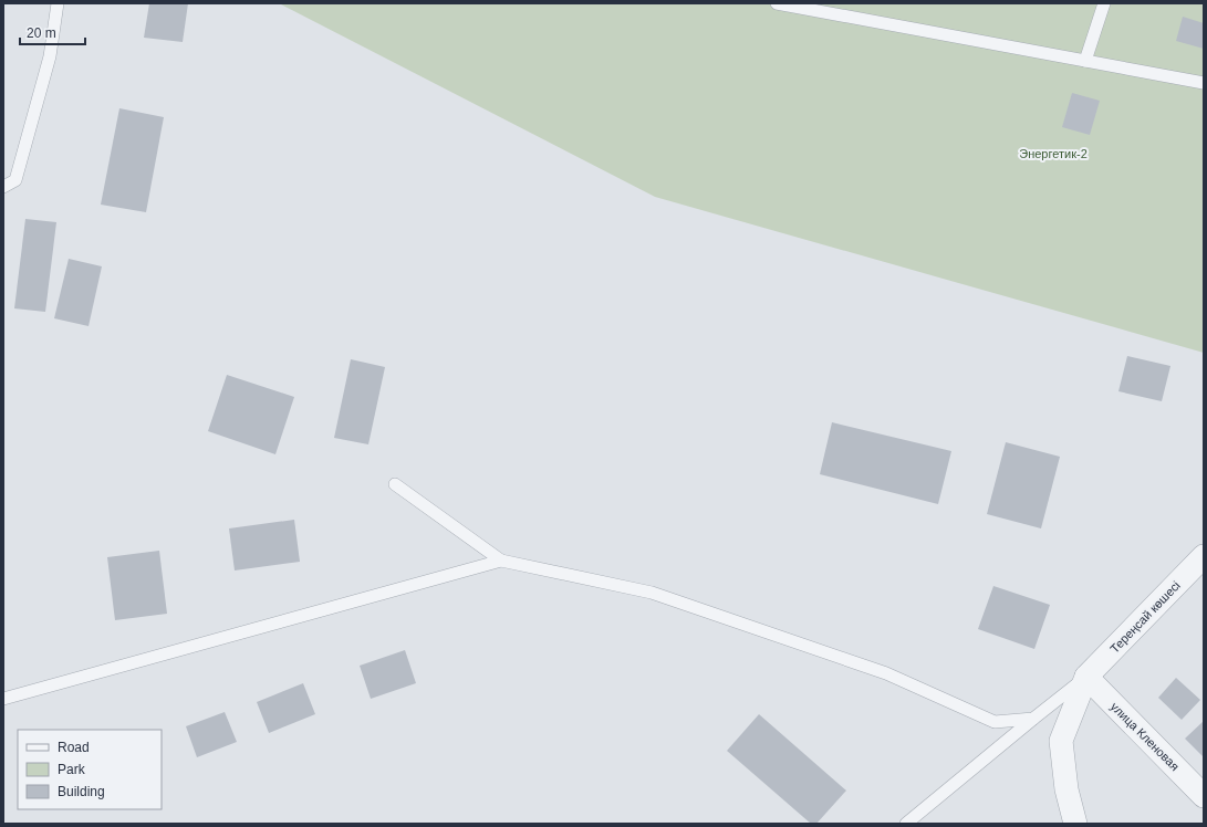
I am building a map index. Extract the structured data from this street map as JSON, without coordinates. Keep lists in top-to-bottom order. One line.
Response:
{"streets":{"street":["Тереңсай көшесі","улица Кленовая"]},"crossings":[["Тереңсай көшесі","улица Кленовая"]],"parks":["Энергетик-2"],"legend":["Road","Park","Building"],"scale_bar":"20 m"}
